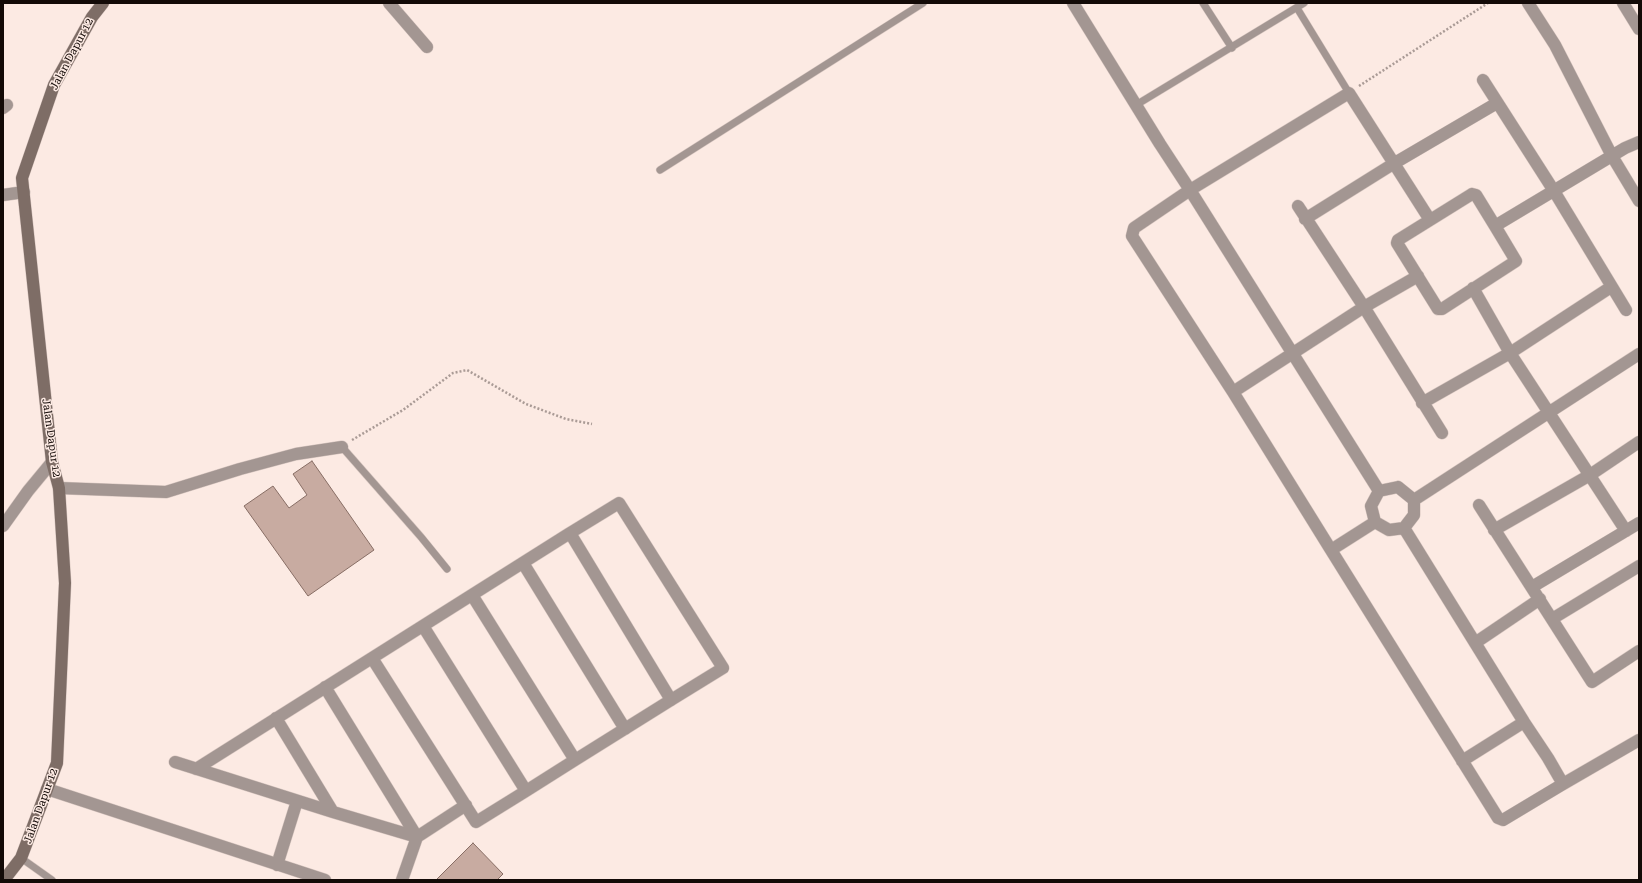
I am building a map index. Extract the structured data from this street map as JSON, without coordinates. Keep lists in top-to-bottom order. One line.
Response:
{"streets":{"street":["Jalan Dapur 12"]}}
